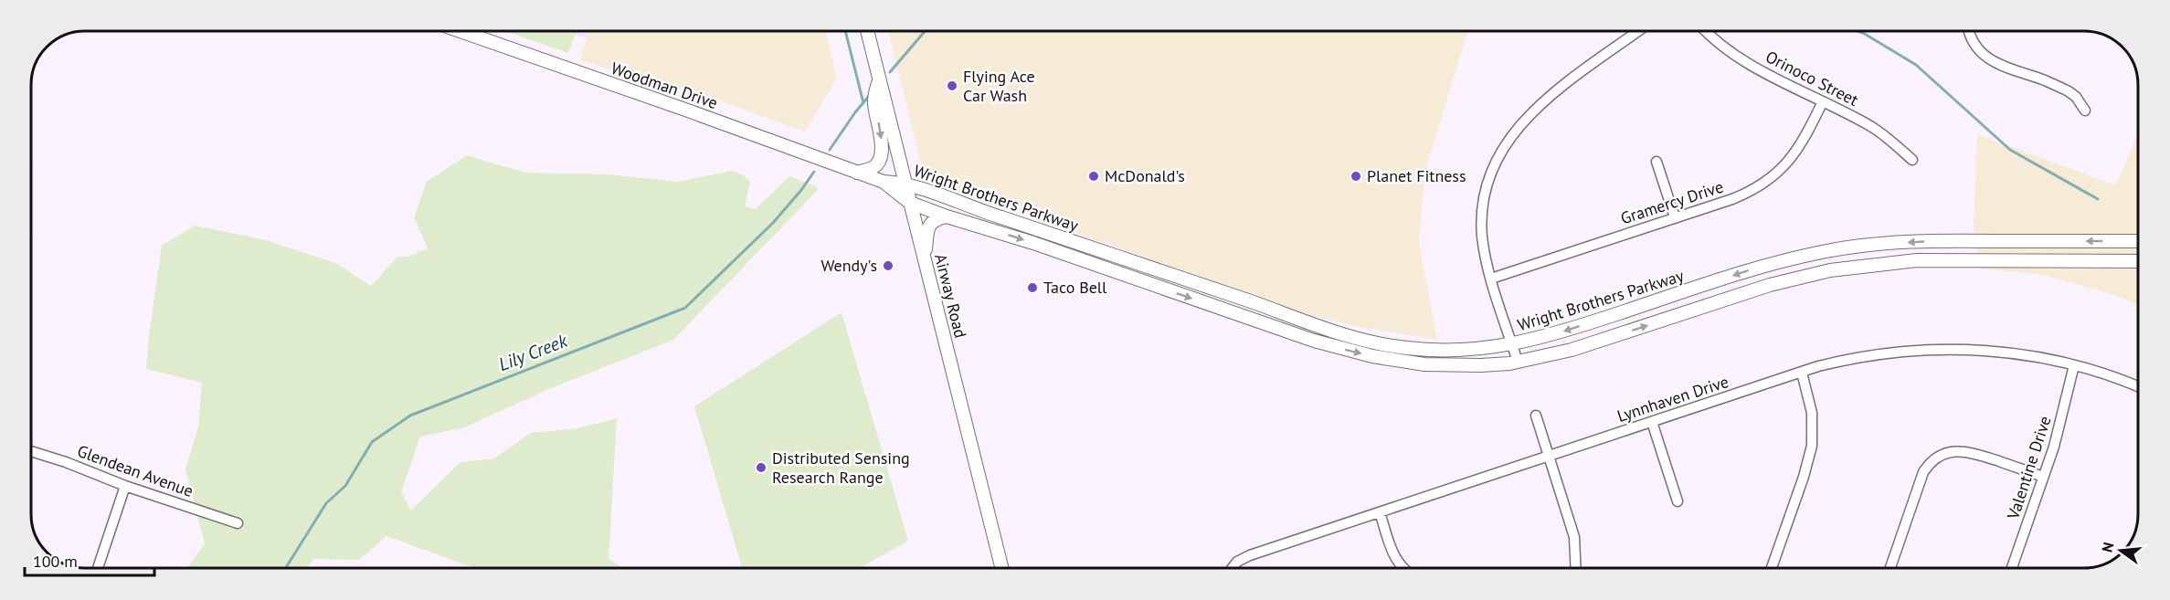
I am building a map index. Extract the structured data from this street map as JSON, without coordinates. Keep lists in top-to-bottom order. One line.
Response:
{"streets":{"main road":["Woodman Drive","Wright Brothers Parkway","Airway Road"],"street":["Orinoco Street","Gramercy Drive","Lynnhaven Drive","Valentine Drive","Glendean Avenue"]},"crossings":[["Orinoco Street","Gramercy Drive"],["Woodman Drive","Wright Brothers Parkway"],["Wright Brothers Parkway","Airway Road"],["Lynnhaven Drive","Valentine Drive"]],"water":["Lily Creek"],"places":["Flying Ace Car Wash","McDonald's","Planet Fitness","Wendy's","Taco Bell","Distributed Sensing Research Range"],"scale_bar":"100 m","north":"left"}
